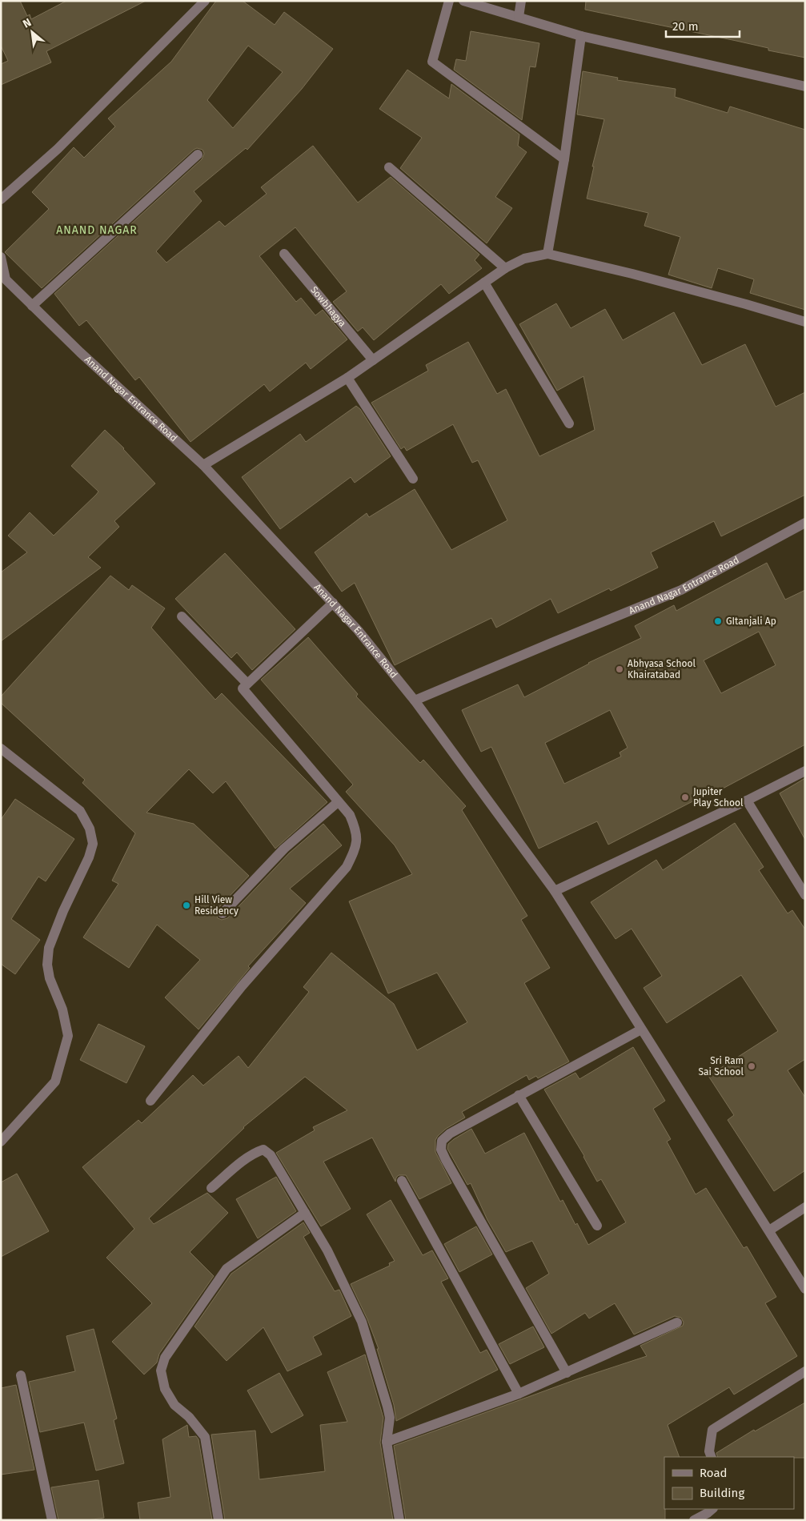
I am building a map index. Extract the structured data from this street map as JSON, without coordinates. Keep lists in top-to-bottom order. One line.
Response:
{"streets":{"street":["Sowbhagya","Anand Nagar Entrance Road"]},"districts":["ANAND NAGAR"],"places":["GItanjali Ap","Abhyasa School Khairatabad","Jupiter Play School","Hill View Residency","Sri Ram Sai School"],"legend":["Road","Building"],"scale_bar":"20 m","north":"top left"}
